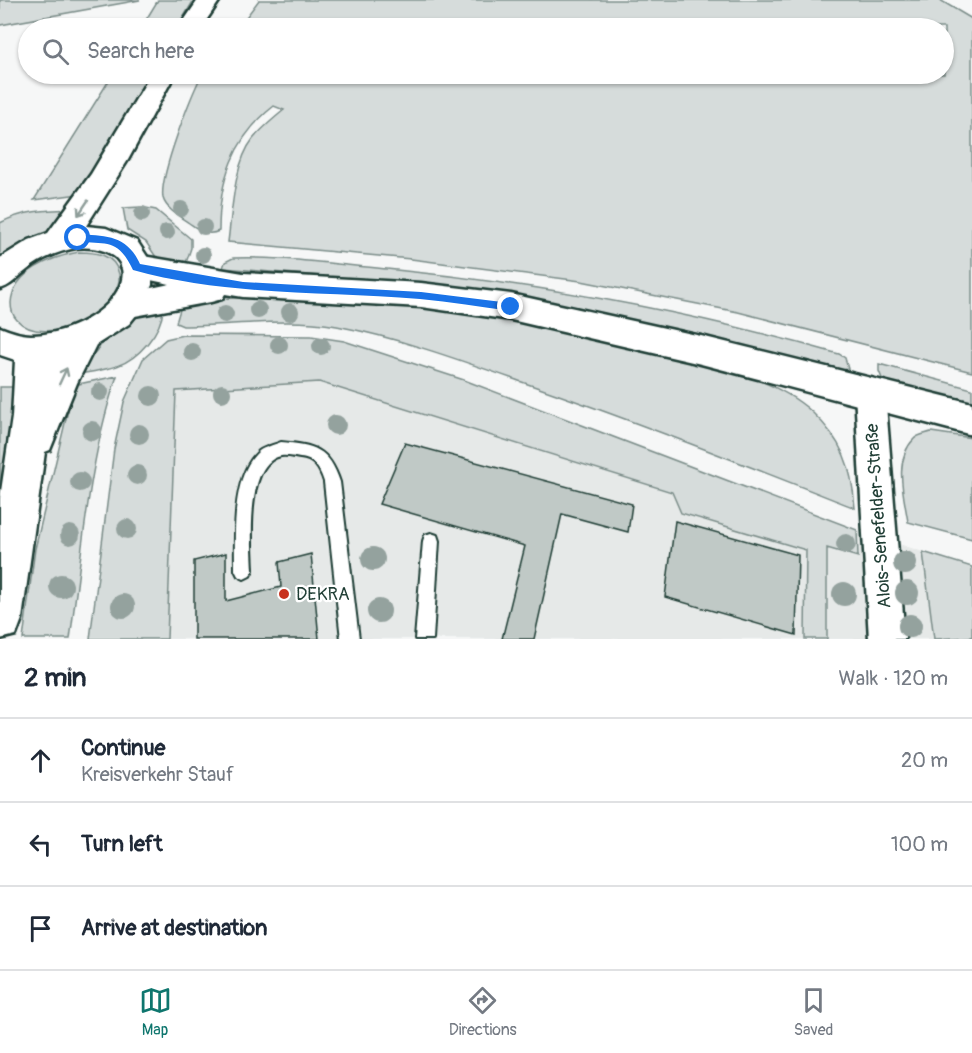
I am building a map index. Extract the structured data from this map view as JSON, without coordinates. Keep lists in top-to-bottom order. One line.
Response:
{"streets":{"street":["Alois-Senefelder-Straße"]},"places":["DEKRA"],"page":{"search":"Search here","heading":["2 min","Walk · 120 m"],"list":[["Continue","Kreisverkehr Stauf","20 m"],["Turn left","100 m"],"Arrive at destination"],"nav":["Map","Directions","Saved"]}}
